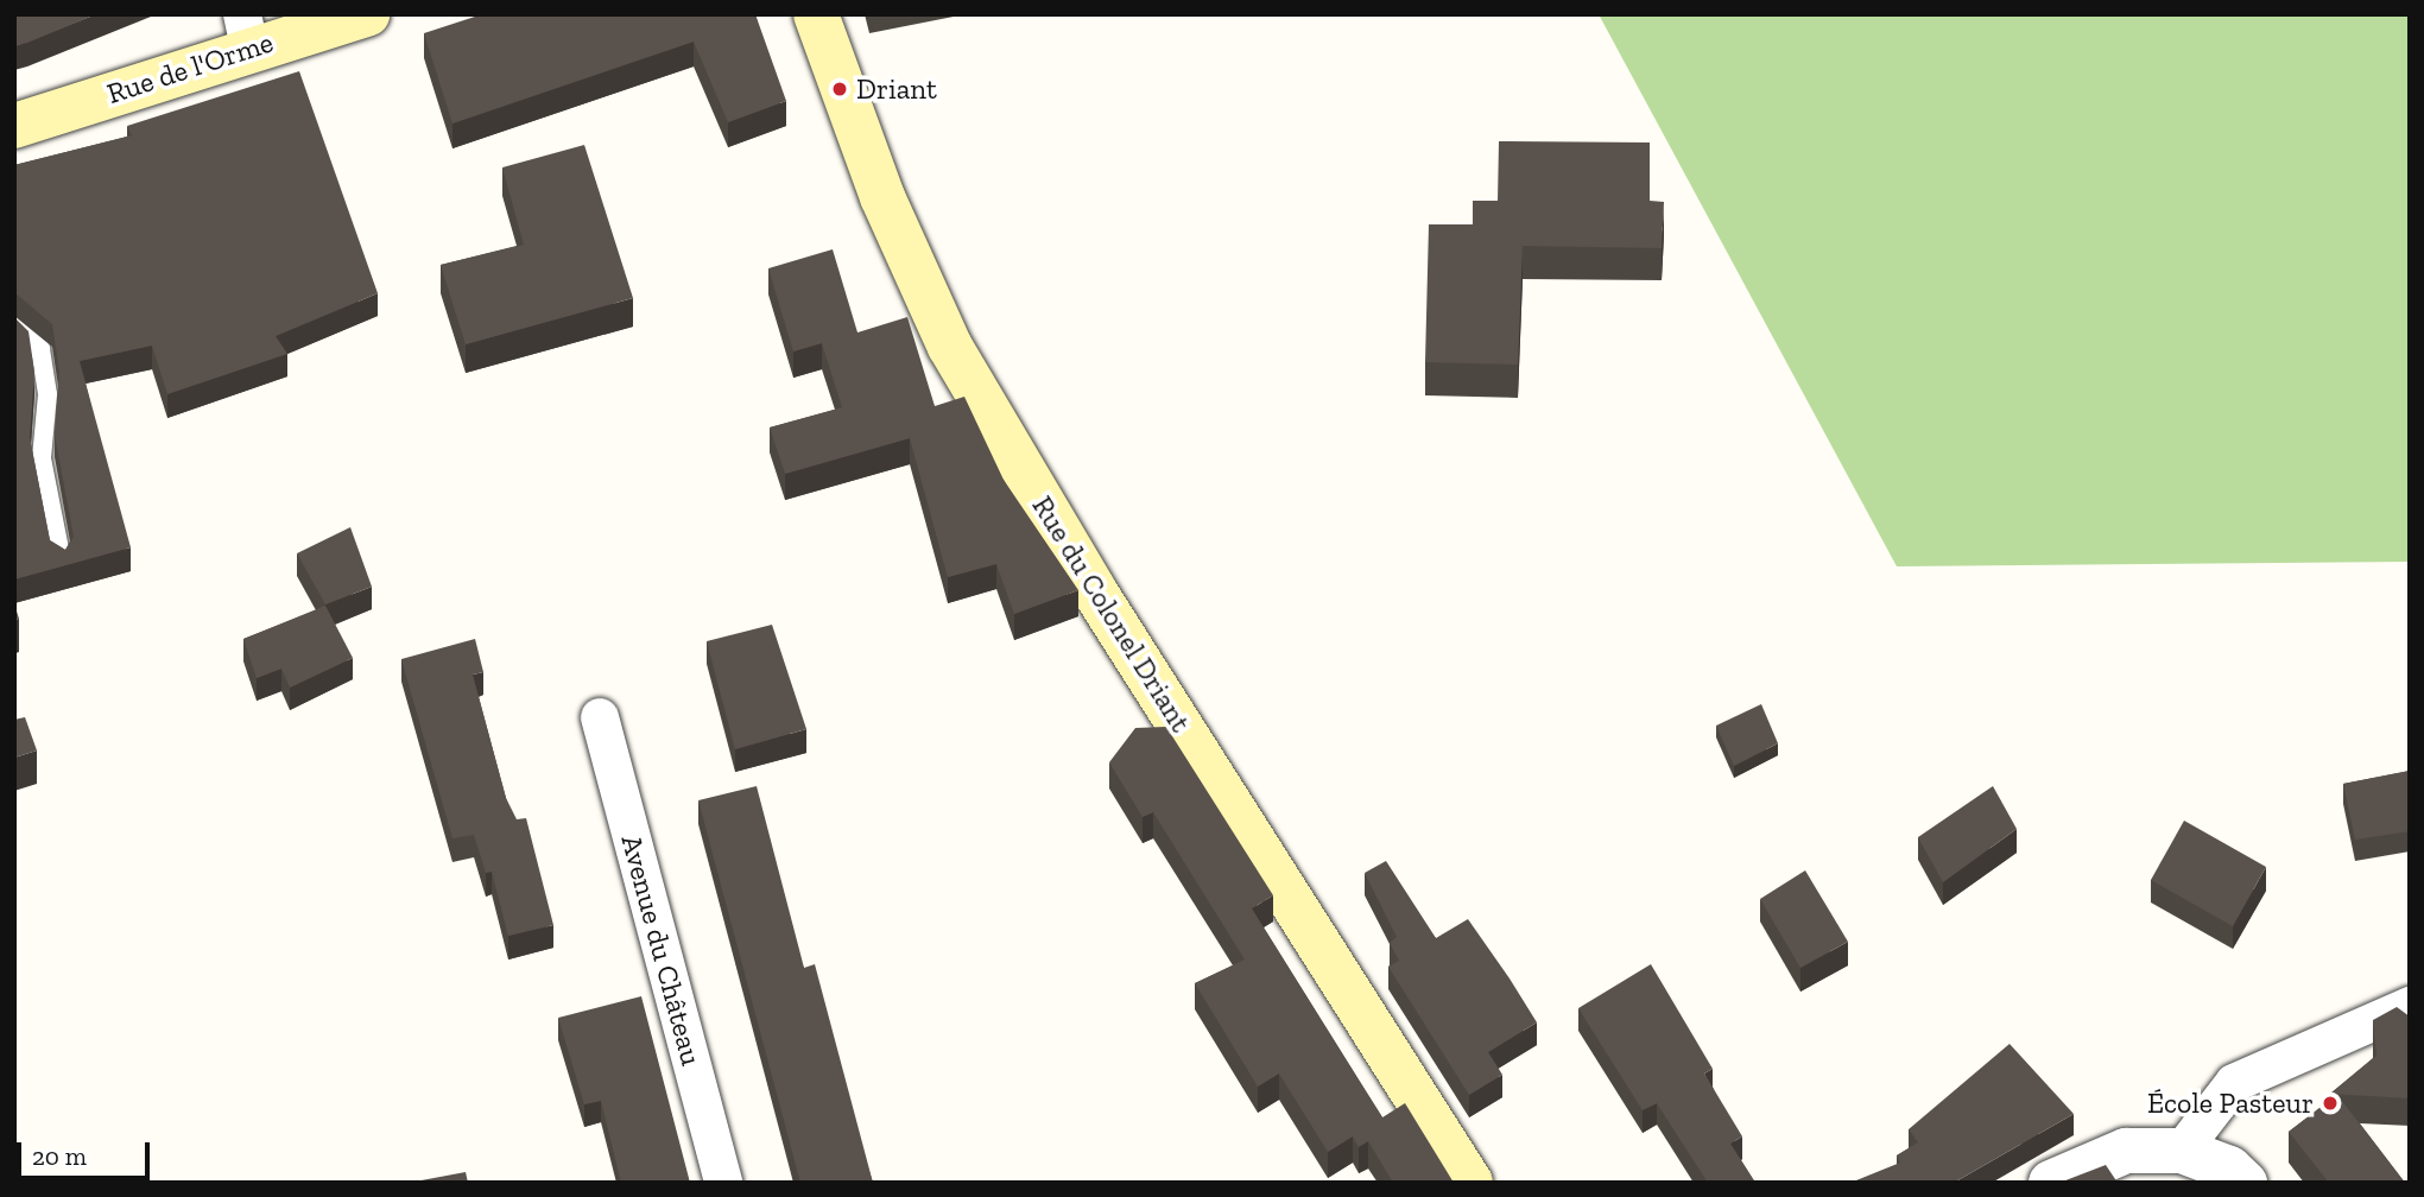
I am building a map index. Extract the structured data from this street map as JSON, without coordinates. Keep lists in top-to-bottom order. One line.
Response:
{"streets":{"main road":["Rue de l'Orme","Rue du Colonel Driant"],"street":["Avenue du Château"]},"places":["Driant","École Pasteur"],"scale_bar":"20 m"}
